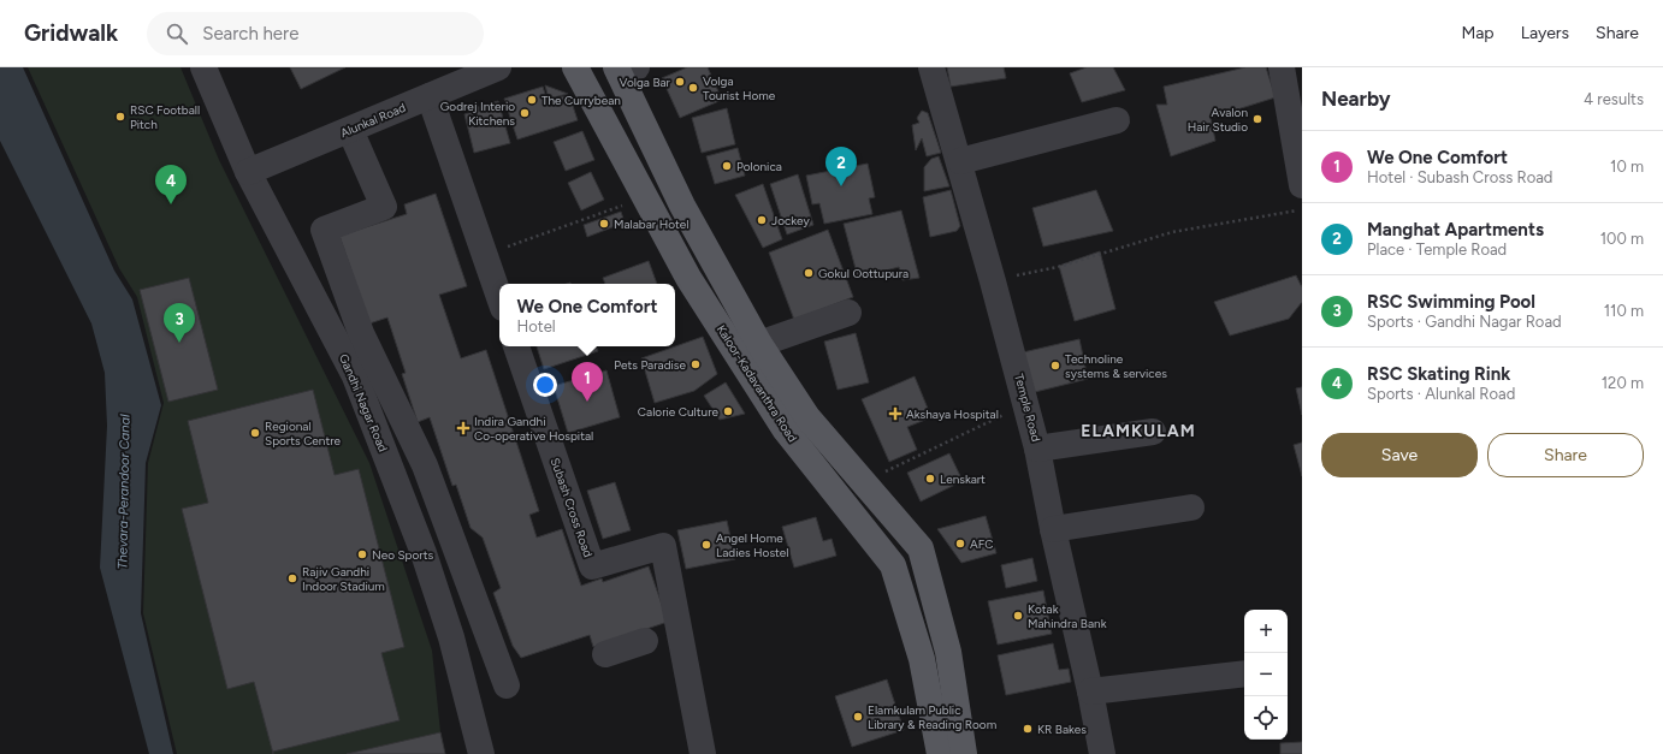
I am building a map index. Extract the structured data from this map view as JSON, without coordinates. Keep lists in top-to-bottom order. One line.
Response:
{"streets":{"main road":["Kaloor-Kadavanthra Road"],"street":["Alunkal Road","Gandhi Nagar Road","Temple Road","Subash Cross Road"]},"crossings":[["Alunkal Road","Gandhi Nagar Road"]],"districts":["ELAMKULAM"],"water":["Thevara-Perandoor Canal"],"places":{"other":["Volga Bar","Volga Tourist Home","The Currybean","Godrej Interio Kitchens","RSC Football Pitch","Avalon Hair Studio","Polonica","Jockey","Malabar Hotel","Gokul Oottupura","Pets Paradise","Technoline systems & services","Calorie Culture","Regional Sports Centre","Lenskart","AFC","Angel Home Ladies Hostel","Neo Sports","Rajiv Gandhi Indoor Stadium","Kotak Mahindra Bank","Elamkulam Public Library & Reading Room","KR Bakes"],"health":["Akshaya Hospital","Indira Gandhi Co-operative Hospital"]},"page":{"header":"Gridwalk","search":"Search here","nav":["Map","Layers","Share"],"heading":["Nearby","4 results"],"list":[{"mark":"1","name":"We One Comfort","note":"Hotel · Subash Cross Road","value":"10 m"},{"mark":"2","name":"Manghat Apartments","note":"Place · Temple Road","value":"100 m"},{"mark":"3","name":"RSC Swimming Pool","note":"Sports · Gandhi Nagar Road","value":"110 m"},{"mark":"4","name":"RSC Skating Rink","note":"Sports · Alunkal Road","value":"120 m"}],"pins":["2","4","3","1"],"popup":["We One Comfort","Hotel"],"buttons":["Save","Share"],"map_buttons":["+","−"]}}
